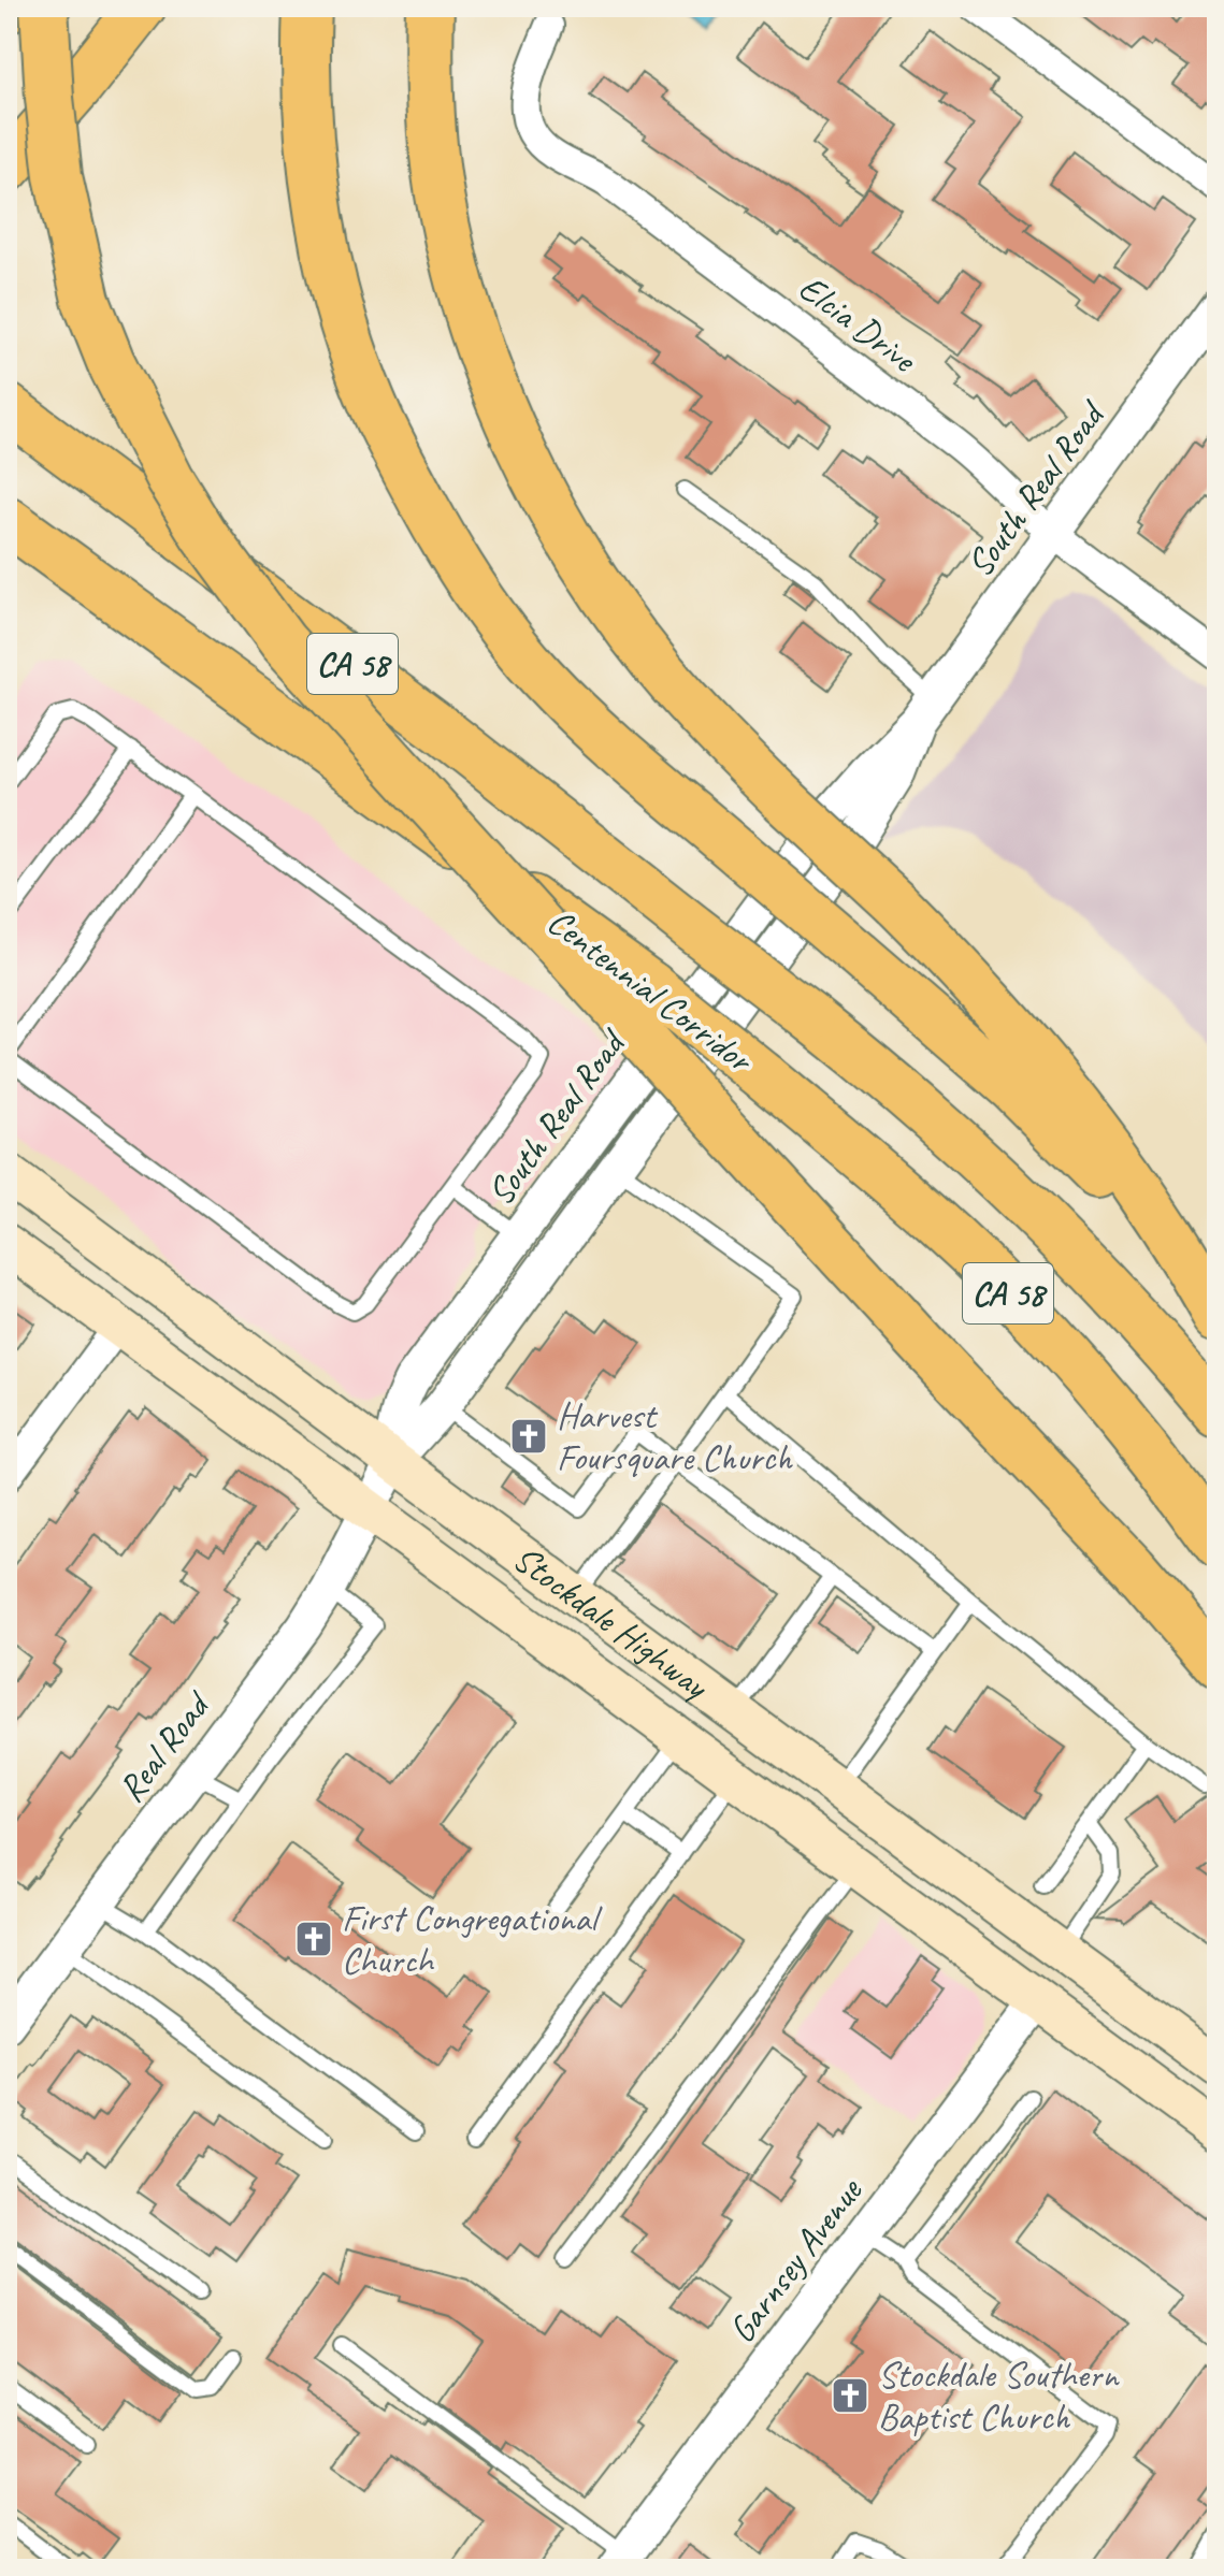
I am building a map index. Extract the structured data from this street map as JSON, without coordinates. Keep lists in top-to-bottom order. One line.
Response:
{"streets":{"highway":["CA 58","Centennial Corridor"],"main road":["Stockdale Highway"],"street":["Elcia Drive","South Real Road","Real Road","Garnsey Avenue"]},"crossings":[["Elcia Drive","South Real Road"],["South Real Road","Stockdale Highway"],["South Real Road","Real Road"],["Stockdale Highway","Real Road"],["Stockdale Highway","Garnsey Avenue"]],"places":{"church":["Harvest Foursquare Church","First Congregational Church","Stockdale Southern Baptist Church"]}}
